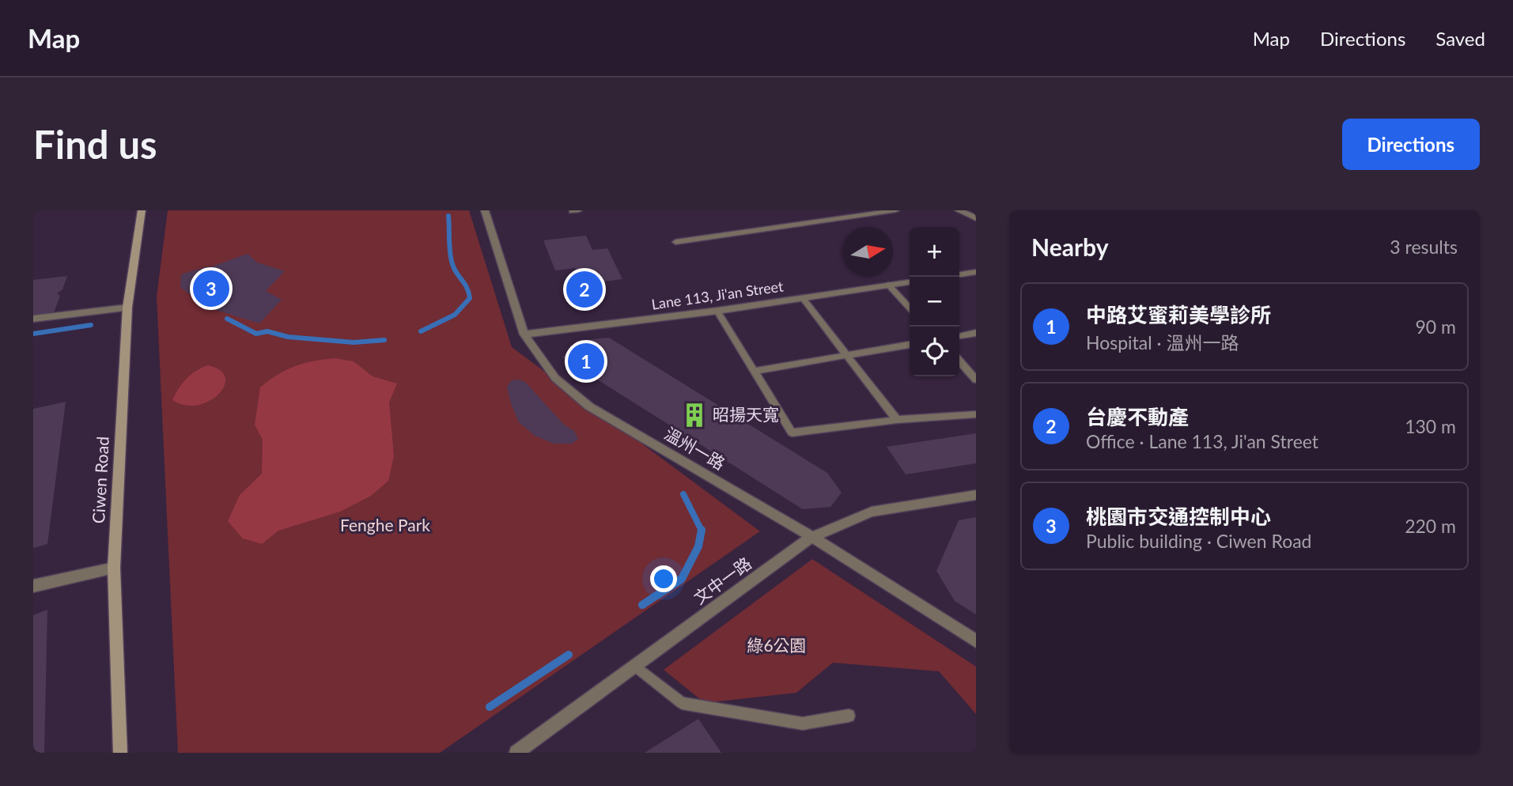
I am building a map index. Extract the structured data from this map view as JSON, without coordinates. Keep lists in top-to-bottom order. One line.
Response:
{"streets":{"street":["Lane 113, Ji'an Street","溫州一路","Ciwen Road","文中一路"]},"crossings":[["Lane 113, Ji'an Street","溫州一路"],["溫州一路","文中一路"]],"parks":["Fenghe Park","綠6公園"],"places":{"building":["昭揚天寬"]},"north":"right","page":{"header":"Map","nav":["Map","Directions","Saved"],"buttons":"Directions","title":"Find us","heading":["Nearby","3 results"],"map_buttons":["+","−"],"pins":["3","2","1"],"list":[{"mark":"1","name":"中路艾蜜莉美學診所","note":"Hospital · 溫州一路","value":"90 m"},{"mark":"2","name":"台慶不動產","note":"Office · Lane 113, Ji'an Street","value":"130 m"},{"mark":"3","name":"桃園市交通控制中心","note":"Public building · Ciwen Road","value":"220 m"}]}}
